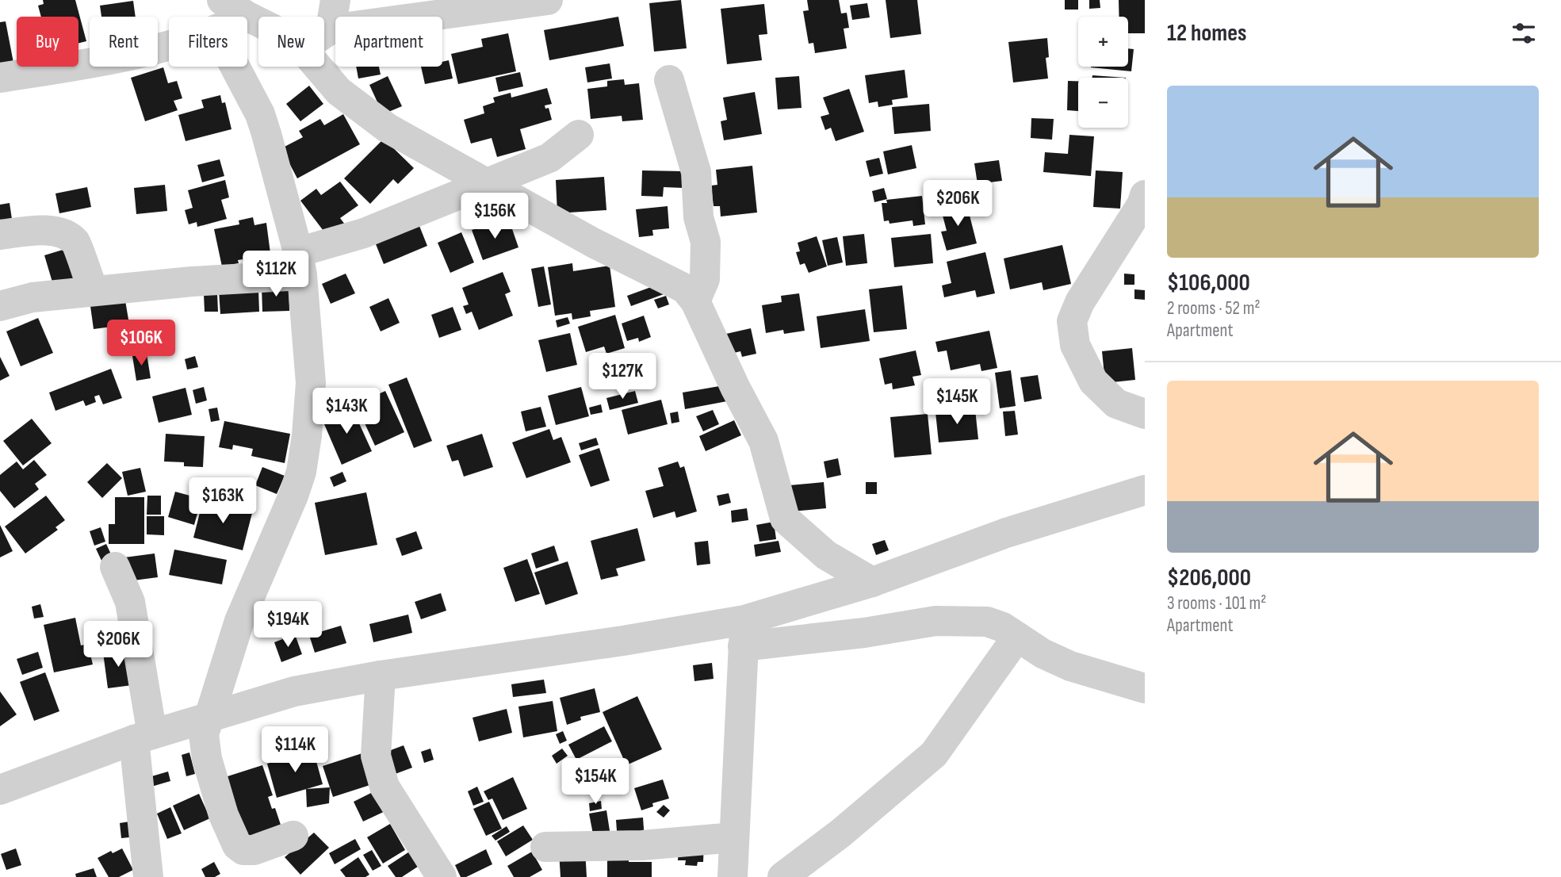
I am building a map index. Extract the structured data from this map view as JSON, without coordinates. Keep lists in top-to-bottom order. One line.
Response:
{"page":{"heading":"12 homes","map_buttons":["+","−"],"chip":["Buy","Rent","Filters","New","Apartment"],"list":[{"name":"$106,000","note":"2 rooms · 52 m² · Apartment"},{"name":"$206,000","note":"3 rooms · 101 m² · Apartment"}],"price":["$206K","$156K","$112K","$106K","$127K","$145K","$143K","$163K","$194K","$206K","$114K","$154K"]}}
